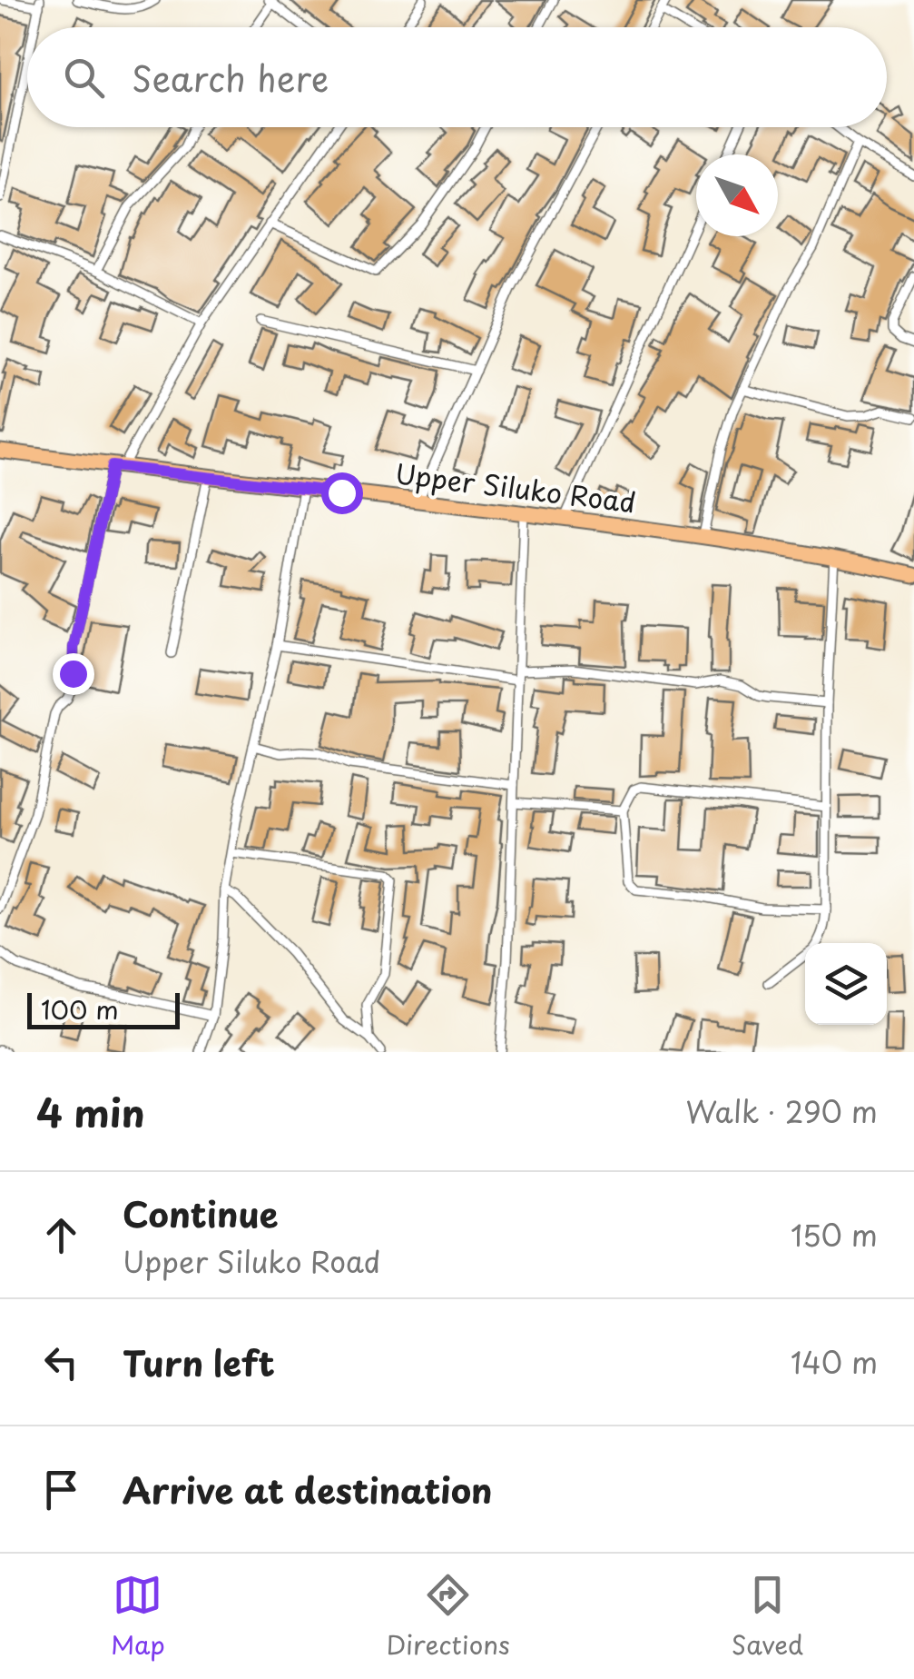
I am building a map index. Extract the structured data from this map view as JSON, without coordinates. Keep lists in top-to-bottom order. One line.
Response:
{"streets":{"main road":["Upper Siluko Road"]},"scale_bar":"100 m","north":"bottom right","page":{"search":"Search here","scale":"100 m","heading":["4 min","Walk · 290 m"],"list":[["Continue","Upper Siluko Road","150 m"],["Turn left","140 m"],"Arrive at destination"],"nav":["Map","Directions","Saved"]}}
